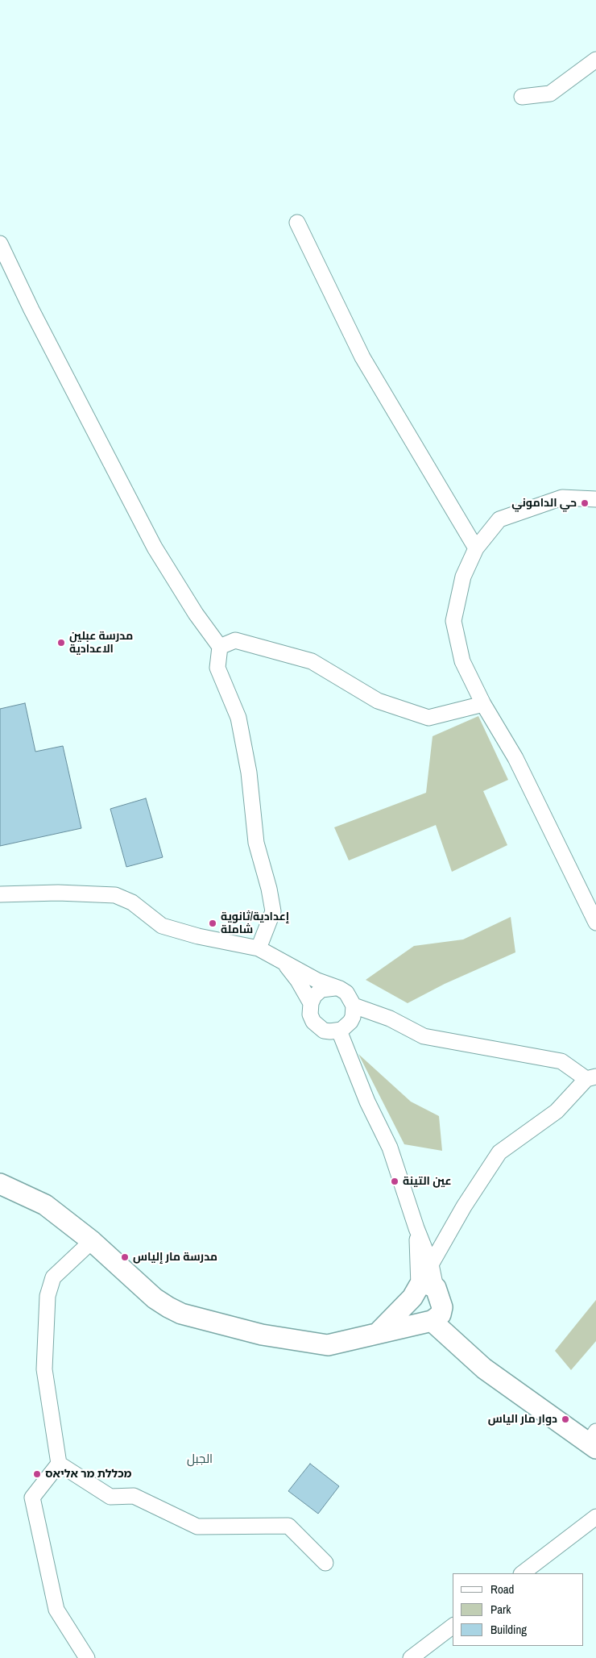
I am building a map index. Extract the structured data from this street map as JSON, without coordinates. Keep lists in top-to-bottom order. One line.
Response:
{"districts":["الجبل"],"places":["حي الداموني","مدرسة عبلين الاعدادية","إعدادية/ثانوية شاملة","عين التينة","مدرسة مار إلياس","دوار مار الياس","מכללת מר אליאס"],"legend":["Road","Park","Building"]}
